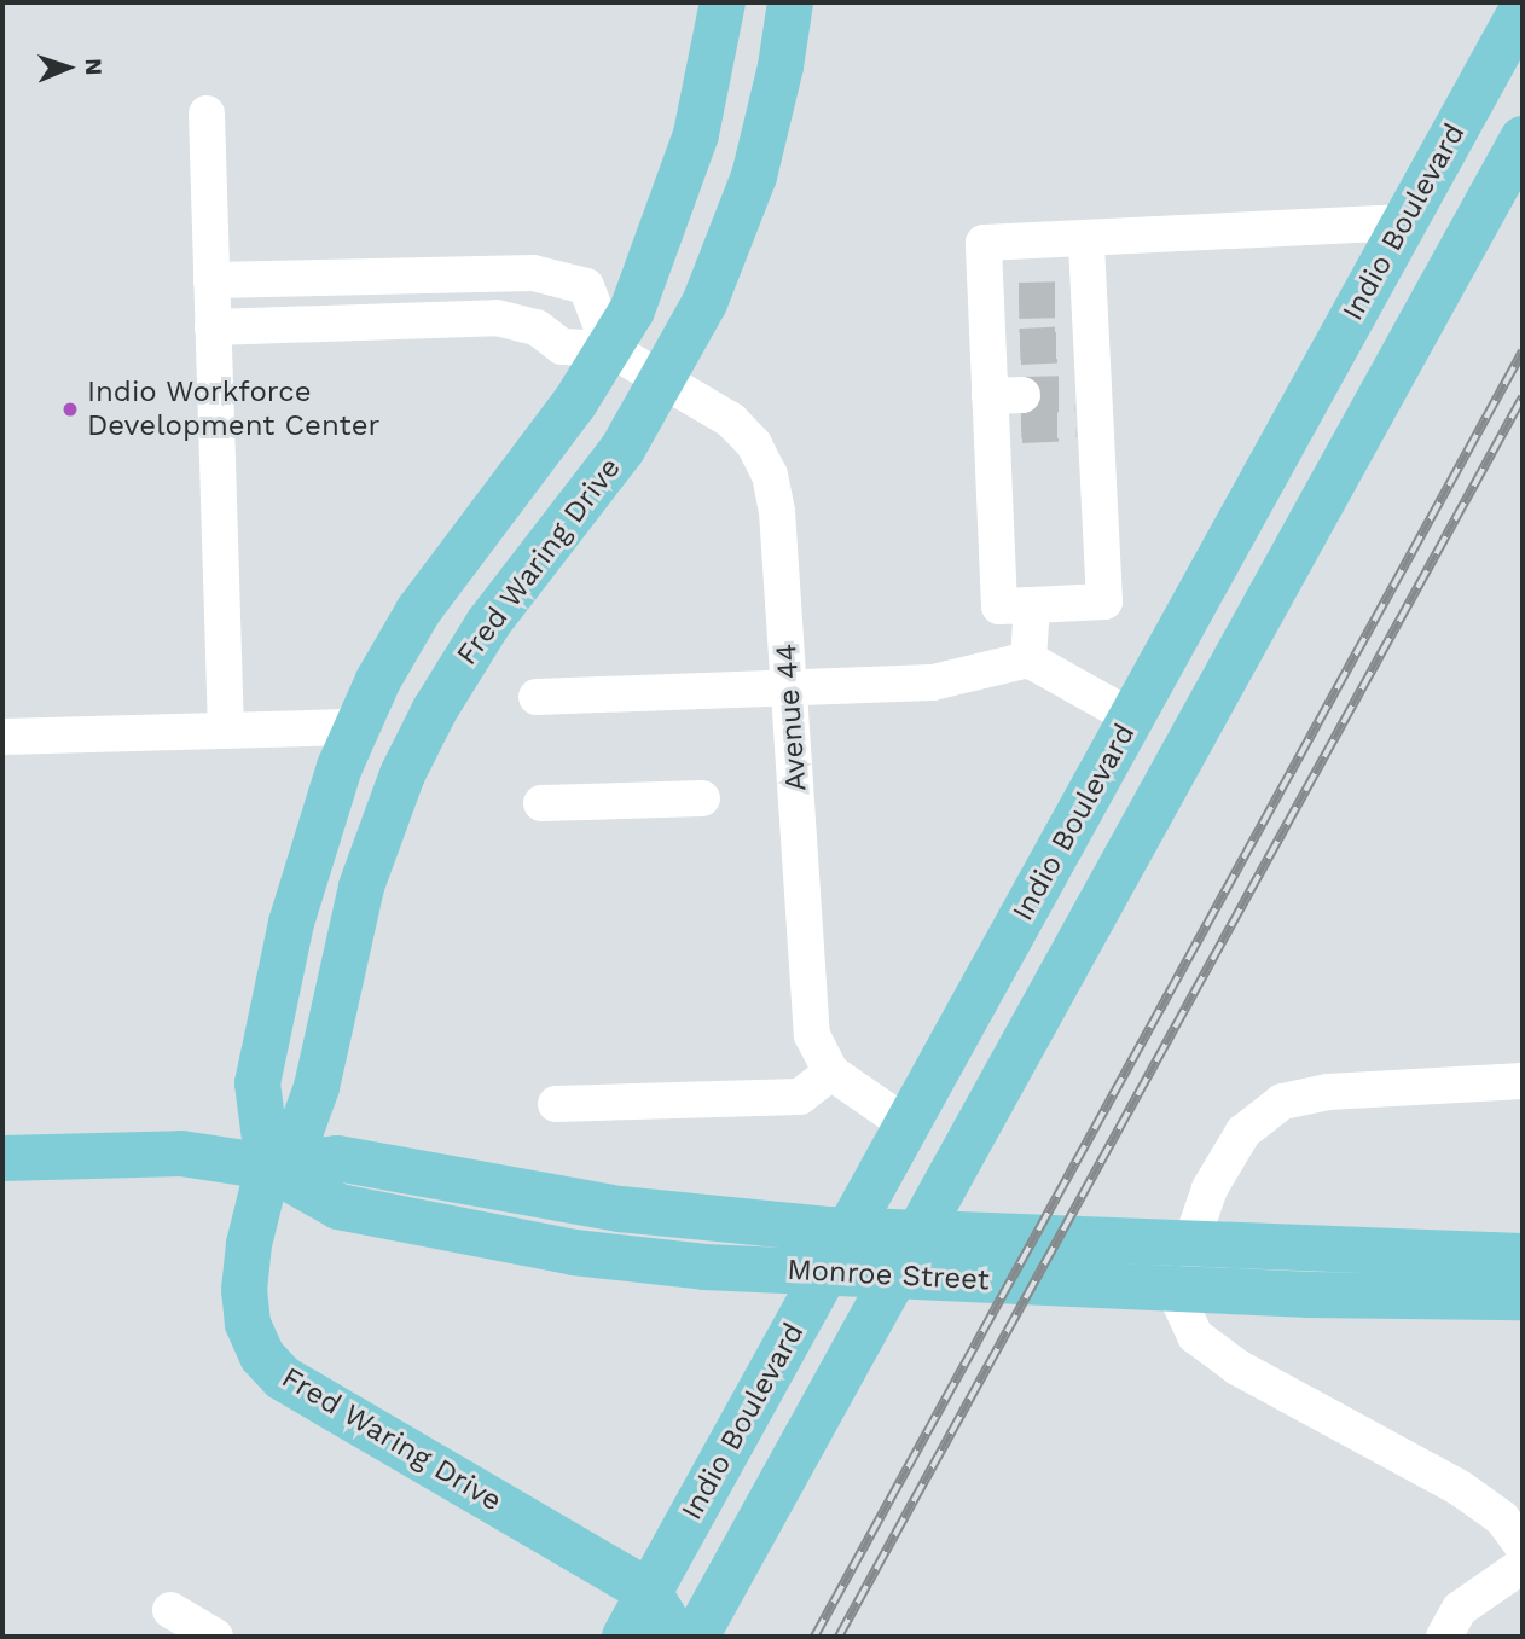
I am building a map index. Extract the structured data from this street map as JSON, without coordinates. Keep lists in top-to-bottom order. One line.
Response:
{"streets":{"main road":["Indio Boulevard","Fred Waring Drive","Monroe Street"],"street":["Avenue 44"]},"crossings":[["Indio Boulevard","Fred Waring Drive"],["Indio Boulevard","Avenue 44"],["Fred Waring Drive","Avenue 44"],["Fred Waring Drive","Monroe Street"]],"places":["Indio Workforce Development Center"],"north":"right"}
